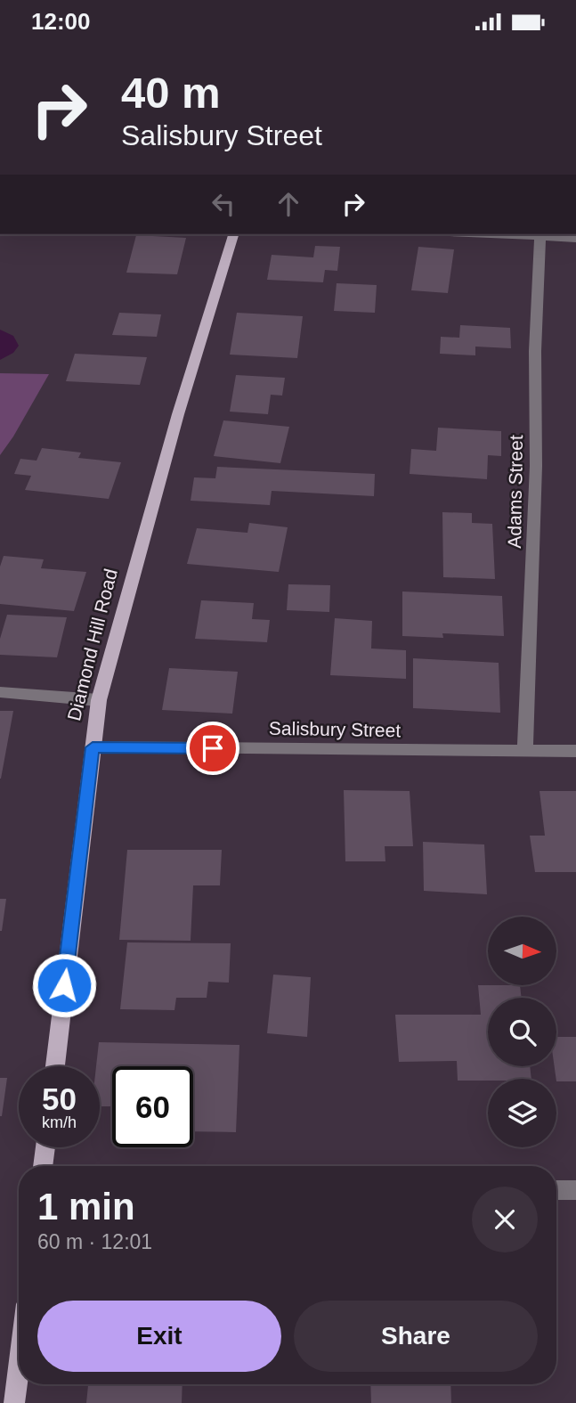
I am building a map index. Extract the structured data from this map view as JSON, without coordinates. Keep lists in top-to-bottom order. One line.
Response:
{"streets":{"main road":["Diamond Hill Road"],"street":["Adams Street","Salisbury Street"]},"crossings":[["Adams Street","Salisbury Street"],["Diamond Hill Road","Salisbury Street"]],"north":"right","page":{"status":"12:00","turn":["40 m","Salisbury Street"],"speed":"50 km/h","limit":"60","heading":["1 min","60 m · 12:01"],"buttons":["Exit","Share"]}}
